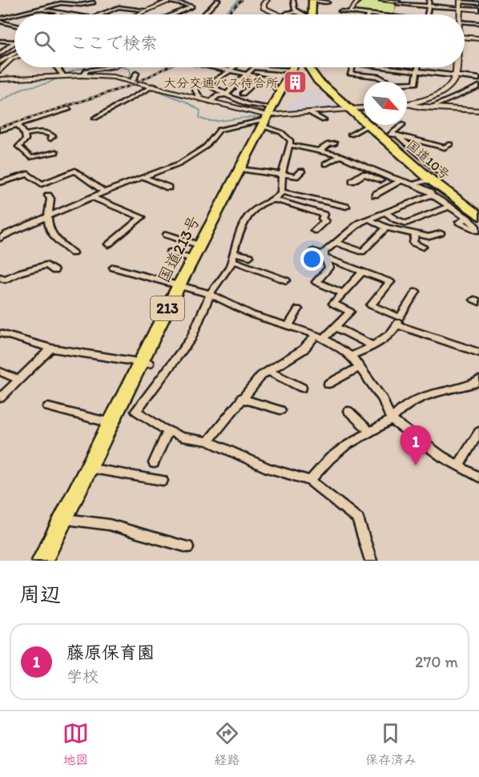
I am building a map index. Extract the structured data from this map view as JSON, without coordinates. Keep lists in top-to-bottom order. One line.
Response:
{"streets":{"highway":["国道10号","国道213号","213"]},"places":{"building":["大分交通バス待合所"]},"north":"bottom right","page":{"search":"ここで検索","pins":"1","heading":"周辺","list":[{"mark":"1","name":"藤原保育園","note":"学校","value":"270 m"}],"nav":["地図","経路","保存済み"]}}
